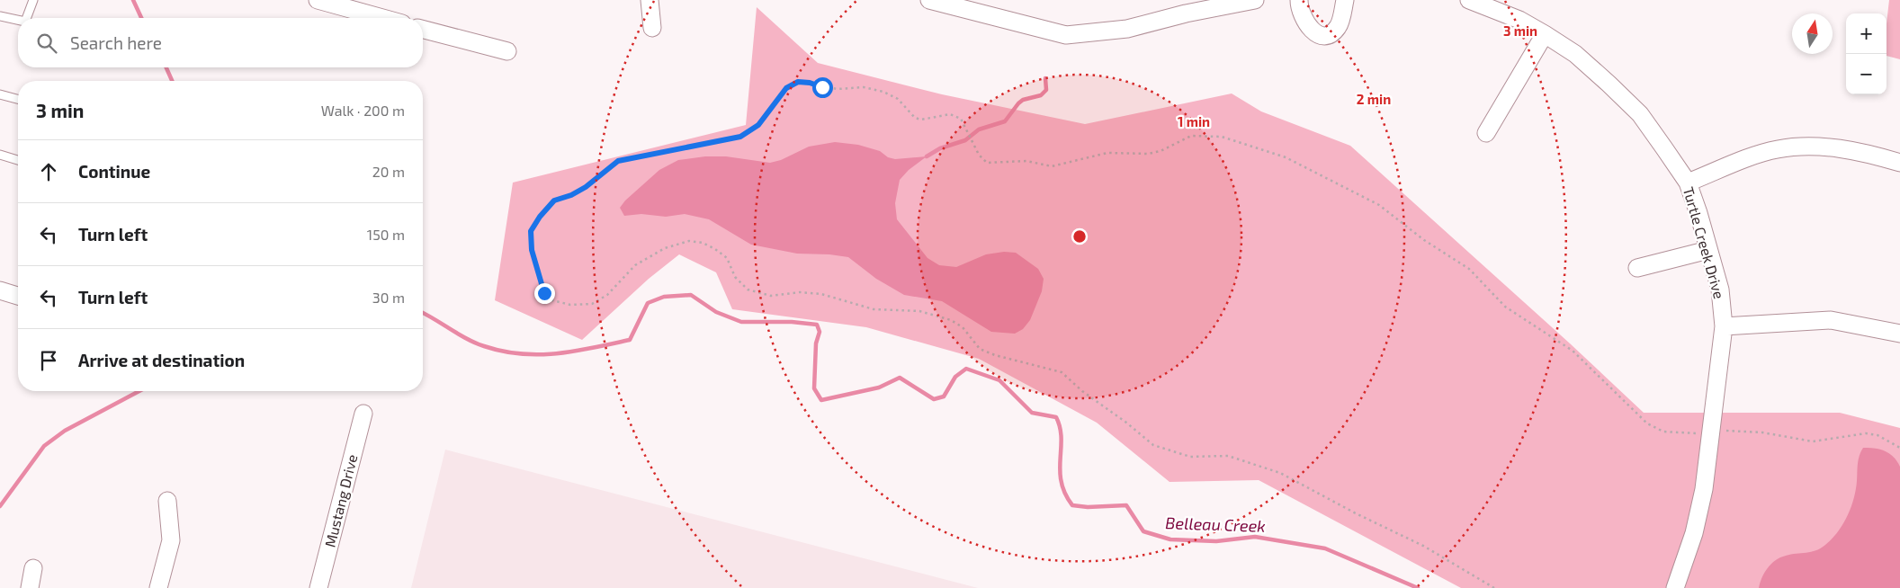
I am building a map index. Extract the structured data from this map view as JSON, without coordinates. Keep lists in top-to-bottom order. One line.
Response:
{"streets":{"street":["Turtle Creek Drive","Mustang Drive"]},"water":["Belleau Creek"],"north":"top","page":{"map_buttons":["+","−"],"search":"Search here","heading":["3 min","Walk · 200 m"],"list":[["Continue","20 m"],["Turn left","150 m"],["Turn left","30 m"],"Arrive at destination"]},"rings":["3 min","2 min","1 min"]}
